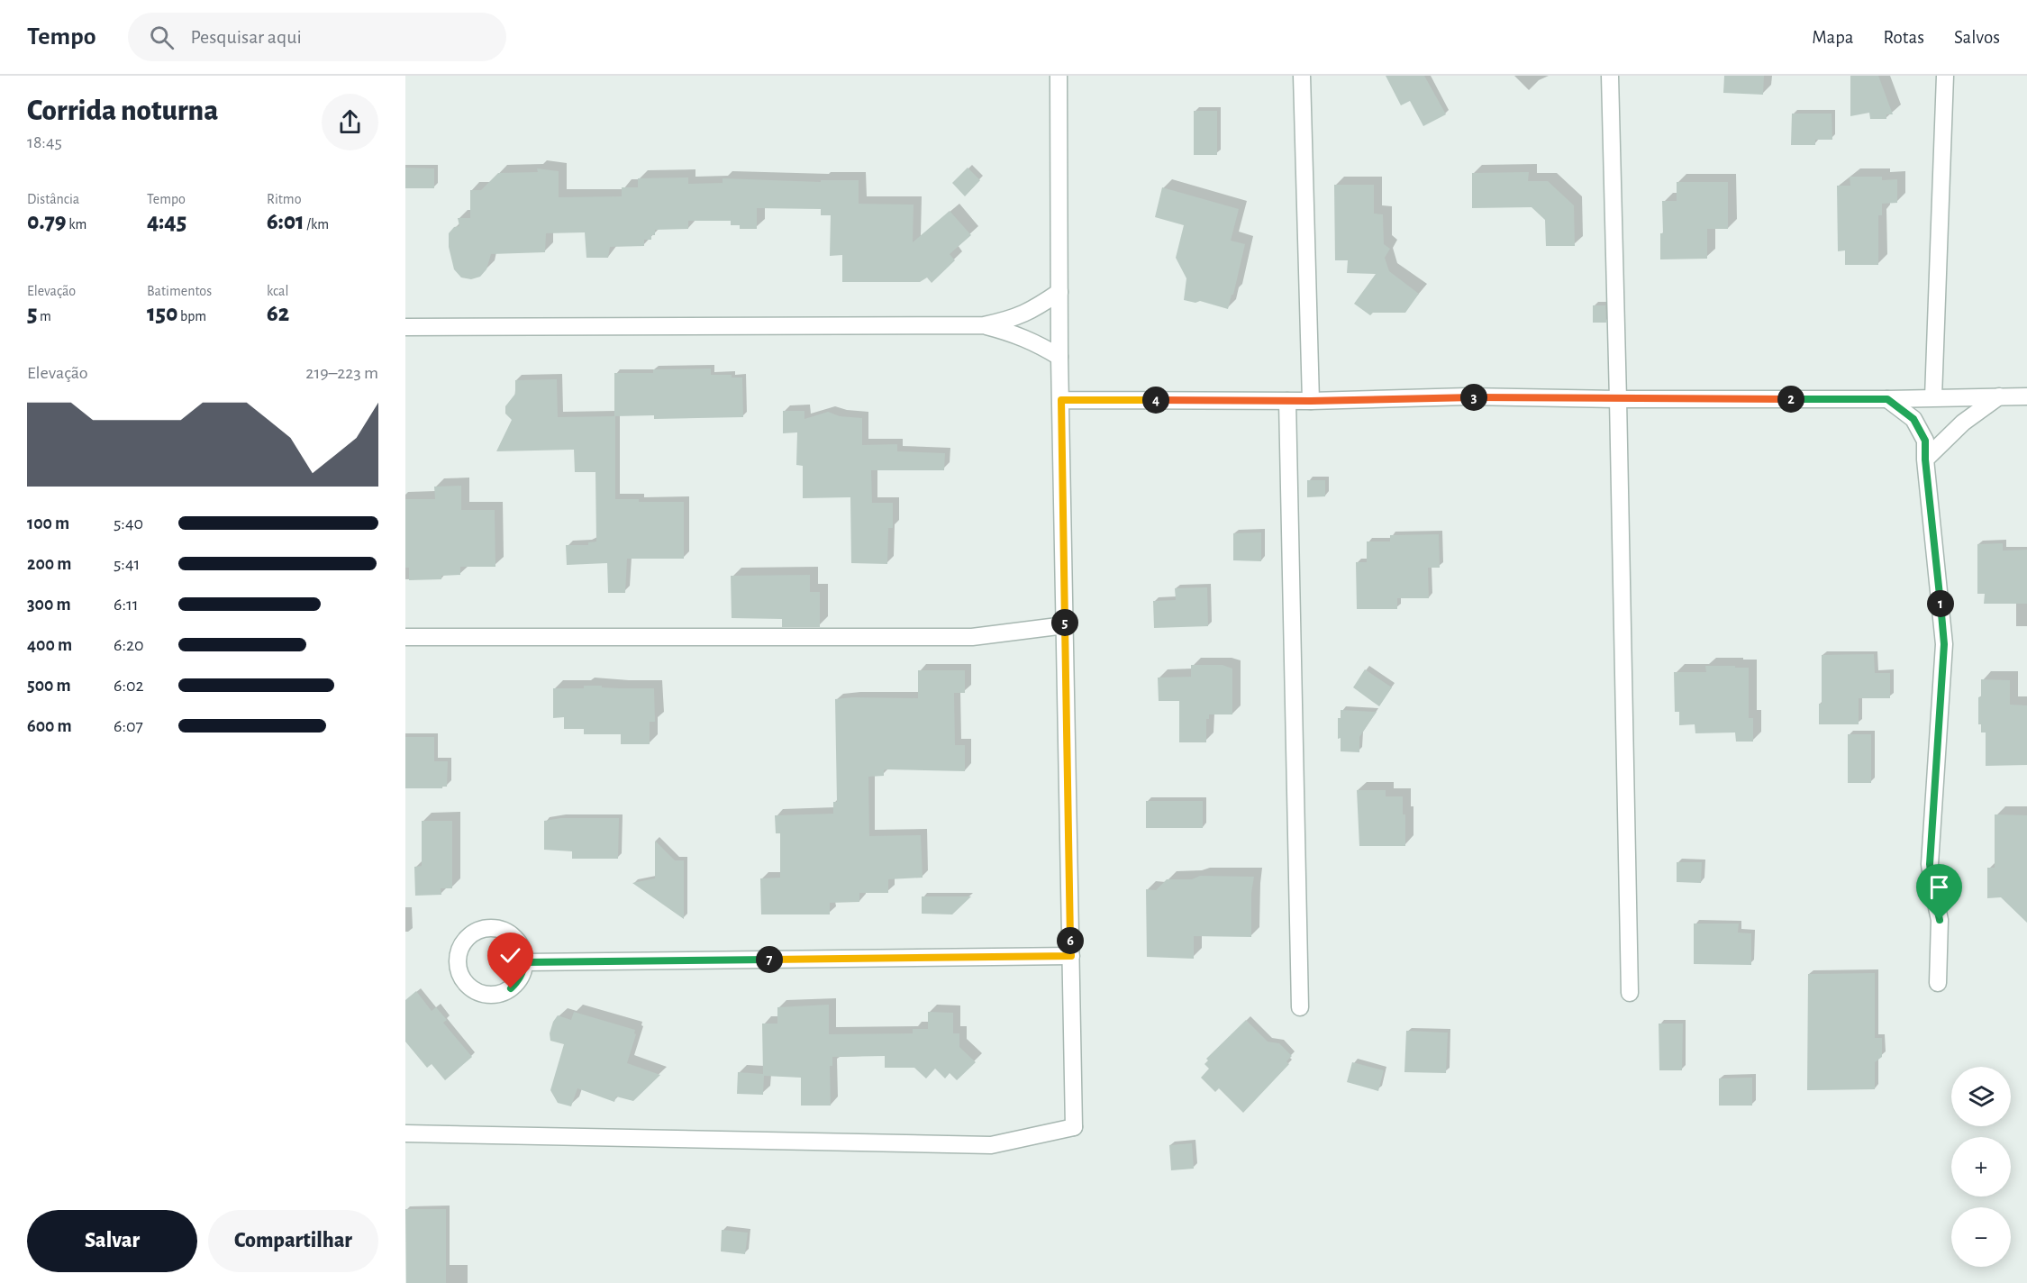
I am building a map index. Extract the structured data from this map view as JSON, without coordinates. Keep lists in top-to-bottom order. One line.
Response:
{"page":{"header":"Tempo","search":"Pesquisar aqui","nav":["Mapa","Rotas","Salvos"],"heading":["Corrida noturna","18:45"],"stats":[["Distância","0.79 km"],["Tempo","4:45"],["Ritmo","6:01 /km"],["Elevação","5 m"],["Batimentos","150 bpm"],["kcal","62"]],"chart":["Elevação","219–223 m"],"pins":["3","2","4","1","5","6","7"],"list":[{"name":"100 m","note":"5:40"},{"name":"200 m","note":"5:41"},{"name":"300 m","note":"6:11"},{"name":"400 m","note":"6:20"},{"name":"500 m","note":"6:02"},{"name":"600 m","note":"6:07"}],"map_buttons":["+","−"],"buttons":["Salvar","Compartilhar"]}}
